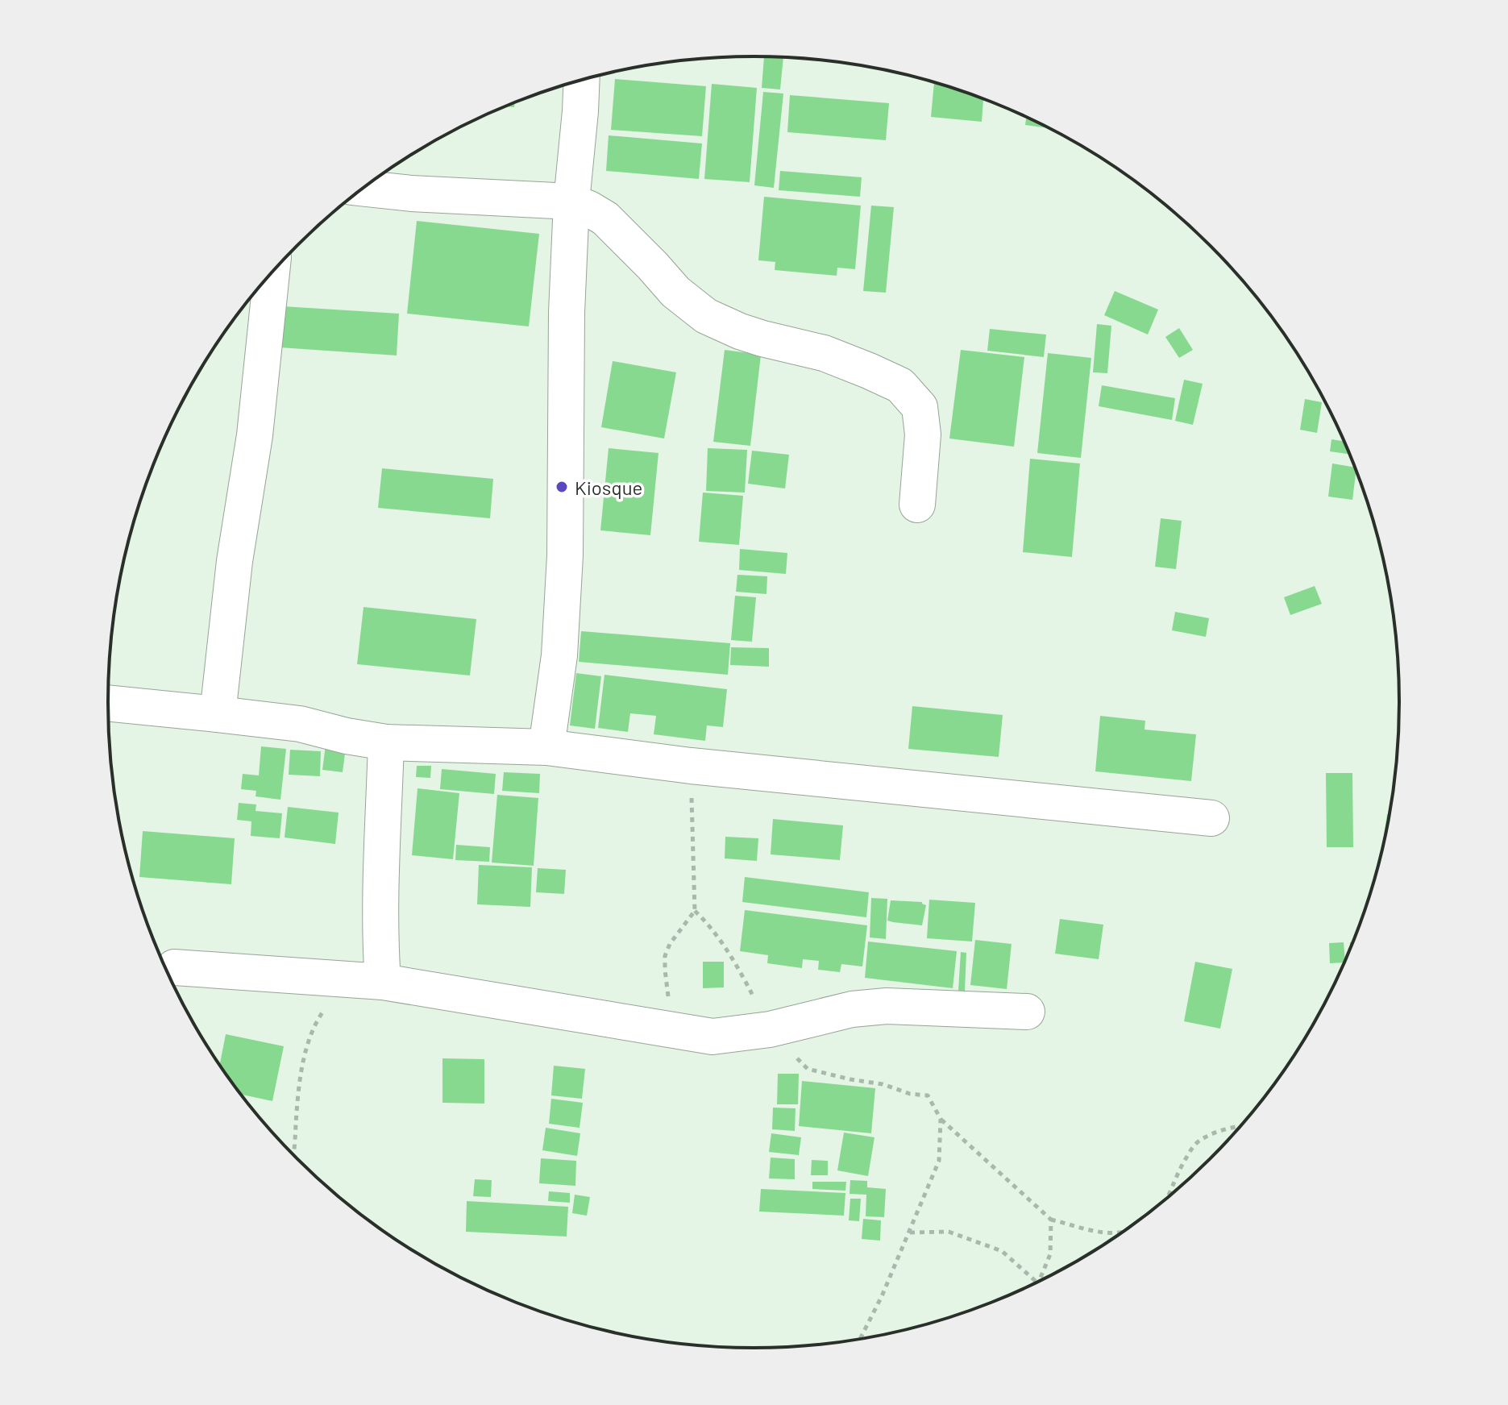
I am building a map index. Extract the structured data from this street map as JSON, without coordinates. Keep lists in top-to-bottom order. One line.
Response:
{"places":["Kiosque"]}
